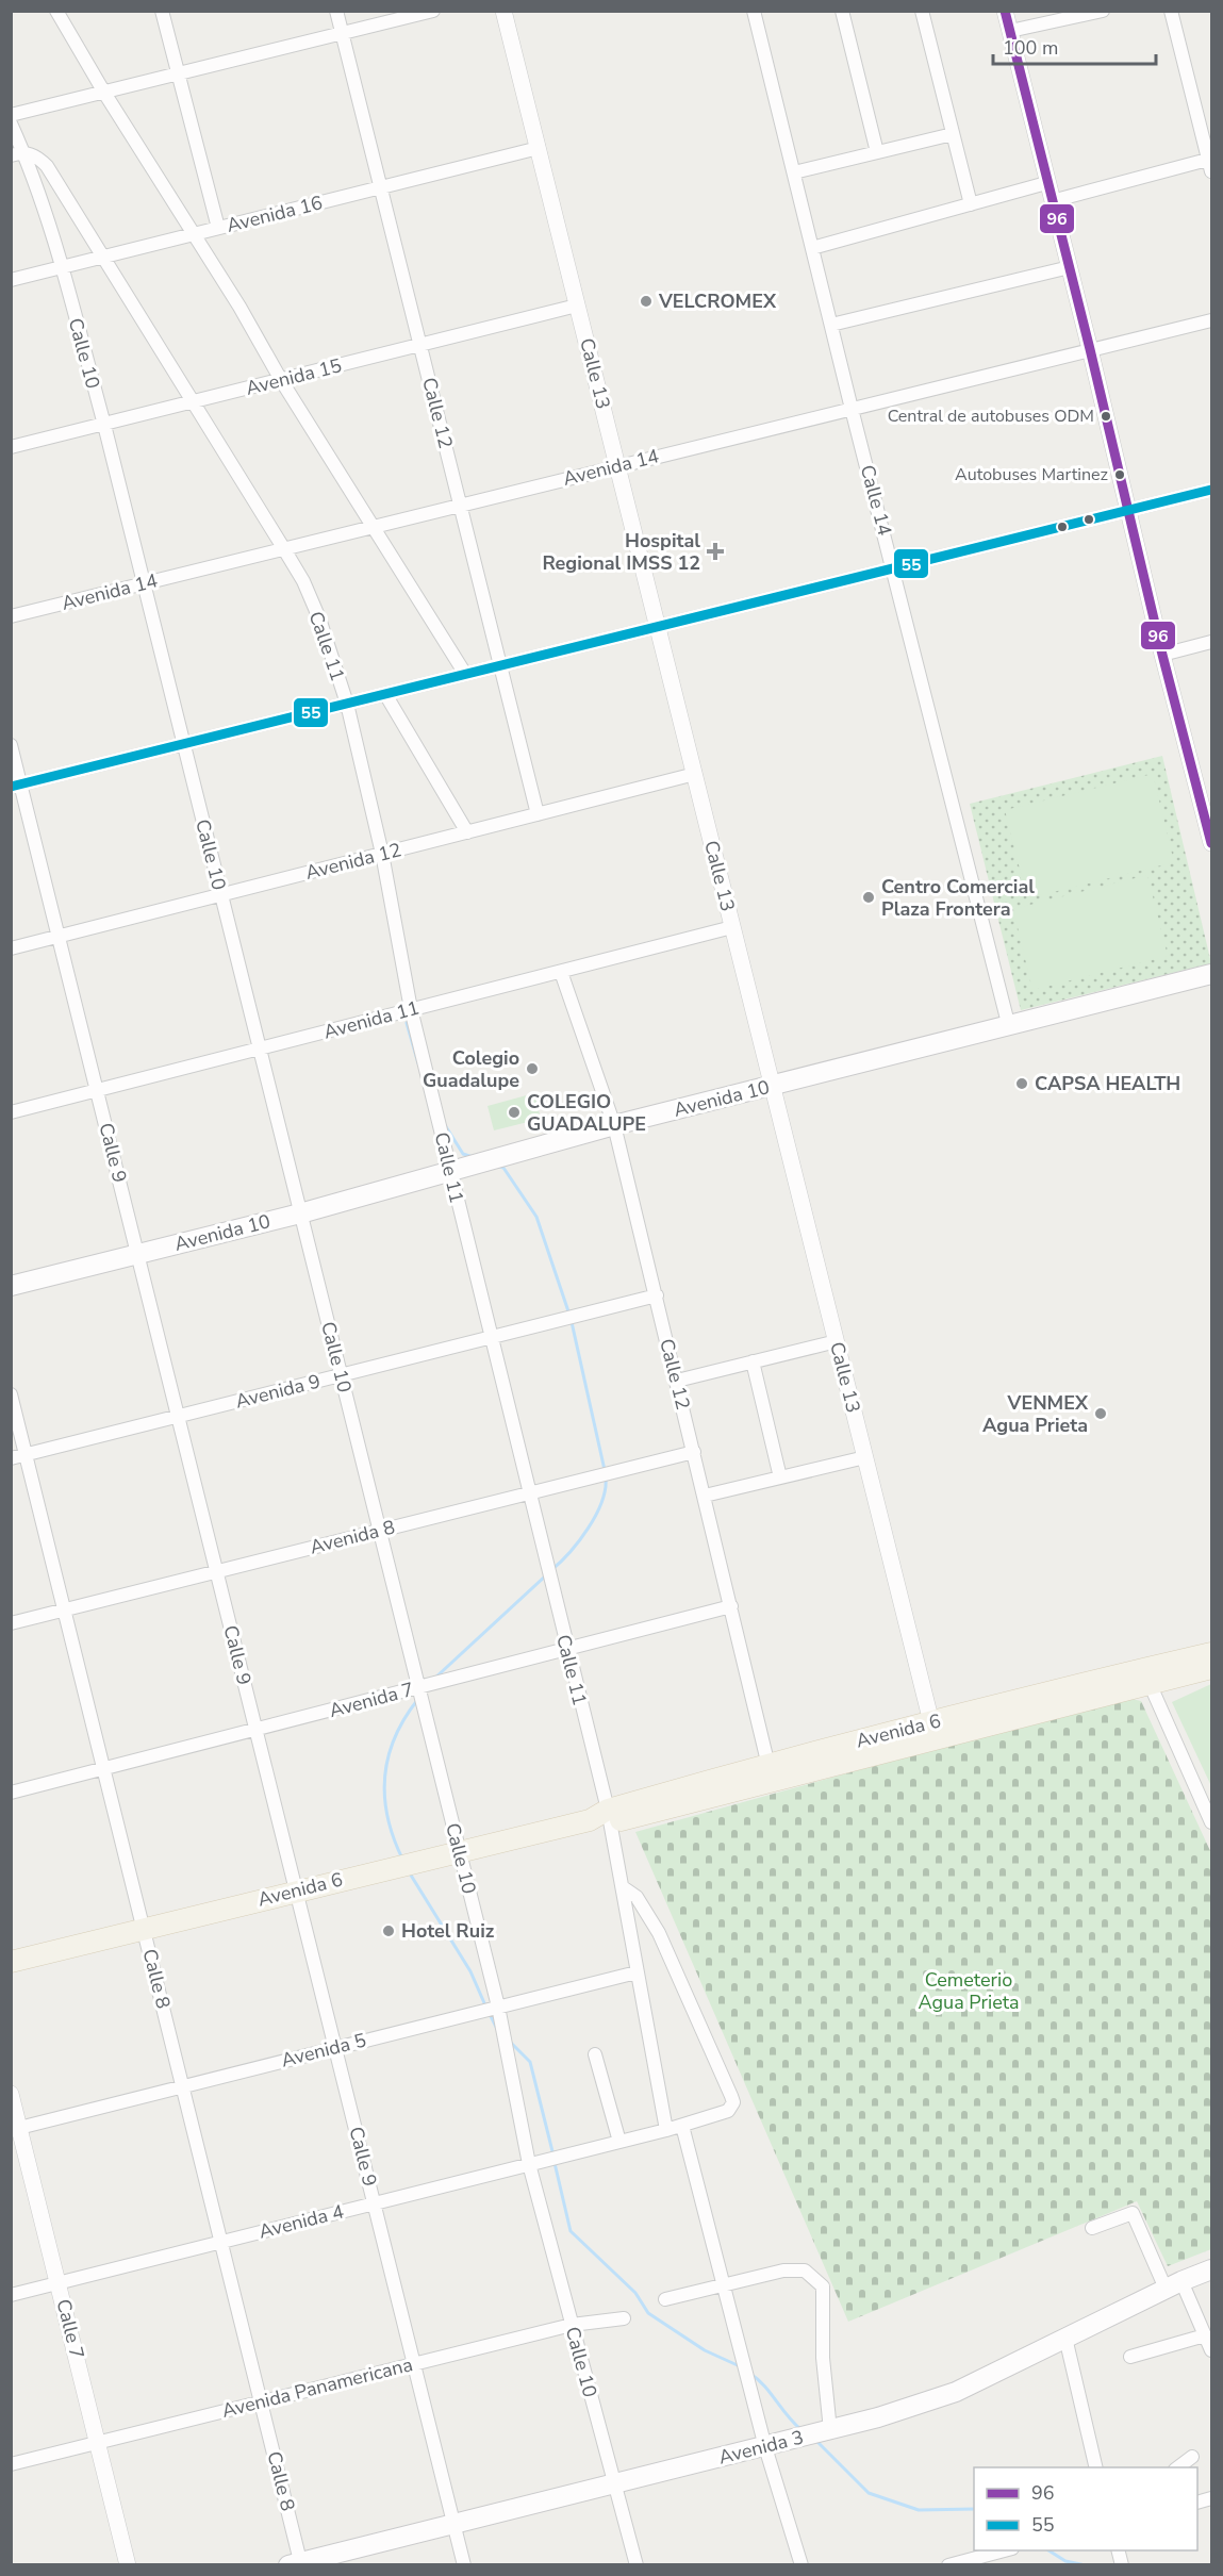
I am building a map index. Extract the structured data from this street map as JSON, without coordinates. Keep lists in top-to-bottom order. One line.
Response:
{"streets":{"main road":["Avenida 10","Avenida 6","Avenida 3"],"street":["Avenida 16","Calle 10","Calle 13","Avenida 15","Calle 12","Avenida 14","Calle 14","Calle 11","Avenida 12","Avenida 11","Calle 9","Avenida 9","Avenida 8","Avenida 7","Calle 8","Avenida 5","Avenida 4","Calle 7","Avenida Panamericana"]},"crossings":[["Avenida 16","Calle 10"],["Avenida 16","Calle 13"],["Avenida 16","Calle 12"],["Avenida 16","Calle 11"],["Calle 10","Avenida 15"],["Calle 10","Avenida 14"],["Calle 10","Calle 11"],["Calle 10","Avenida 12"],["Calle 10","Avenida 11"],["Calle 10","Avenida 10"],["Calle 10","Avenida 9"],["Calle 10","Avenida 8"],["Calle 10","Avenida 7"],["Calle 10","Avenida 6"],["Calle 10","Avenida 5"],["Calle 10","Avenida 4"],["Calle 10","Avenida Panamericana"],["Calle 10","Avenida 3"],["Calle 13","Avenida 15"],["Calle 13","Avenida 14"],["Calle 13","Avenida 12"],["Calle 13","Avenida 11"],["Calle 13","Avenida 10"],["Calle 13","Avenida 6"],["Avenida 15","Calle 12"],["Avenida 15","Calle 11"],["Calle 12","Avenida 14"],["Calle 12","Avenida 12"],["Calle 12","Avenida 11"],["Calle 12","Avenida 10"],["Calle 12","Avenida 9"],["Calle 12","Avenida 8"],["Calle 12","Avenida 7"],["Calle 12","Avenida 6"],["Avenida 14","Calle 14"],["Avenida 14","Calle 11"],["Calle 14","Avenida 10"],["Calle 11","Avenida 12"],["Calle 11","Avenida 11"],["Calle 11","Avenida 10"],["Calle 11","Avenida 9"],["Calle 11","Avenida 8"],["Calle 11","Avenida 7"],["Calle 11","Avenida 6"],["Calle 11","Avenida 5"],["Calle 11","Avenida 4"],["Avenida 12","Calle 9"],["Avenida 11","Calle 9"],["Avenida 10","Calle 9"],["Calle 9","Avenida 9"],["Calle 9","Avenida 8"],["Calle 9","Avenida 7"],["Calle 9","Avenida 6"],["Calle 9","Avenida 5"],["Calle 9","Avenida 4"],["Calle 9","Avenida Panamericana"],["Calle 9","Avenida 3"],["Avenida 9","Calle 8"],["Avenida 8","Calle 8"],["Avenida 7","Calle 8"],["Avenida 6","Calle 8"],["Calle 8","Avenida 5"],["Calle 8","Avenida 4"],["Calle 8","Avenida Panamericana"],["Calle 8","Avenida 3"],["Avenida 5","Calle 7"],["Avenida 4","Calle 7"],["Calle 7","Avenida Panamericana"]],"parks":["Cemeterio Agua Prieta"],"places":{"other":["VELCROMEX","Central de autobuses ODM","Autobuses Martinez","Centro Comercial Plaza Frontera","Colegio Guadalupe","CAPSA HEALTH","COLEGIO GUADALUPE","VENMEX Agua Prieta","Hotel Ruiz"],"health":["Hospital Regional IMSS 12"]},"lines":["transit line 96","transit line 55"],"legend":["96","55"],"scale_bar":"100 m"}
